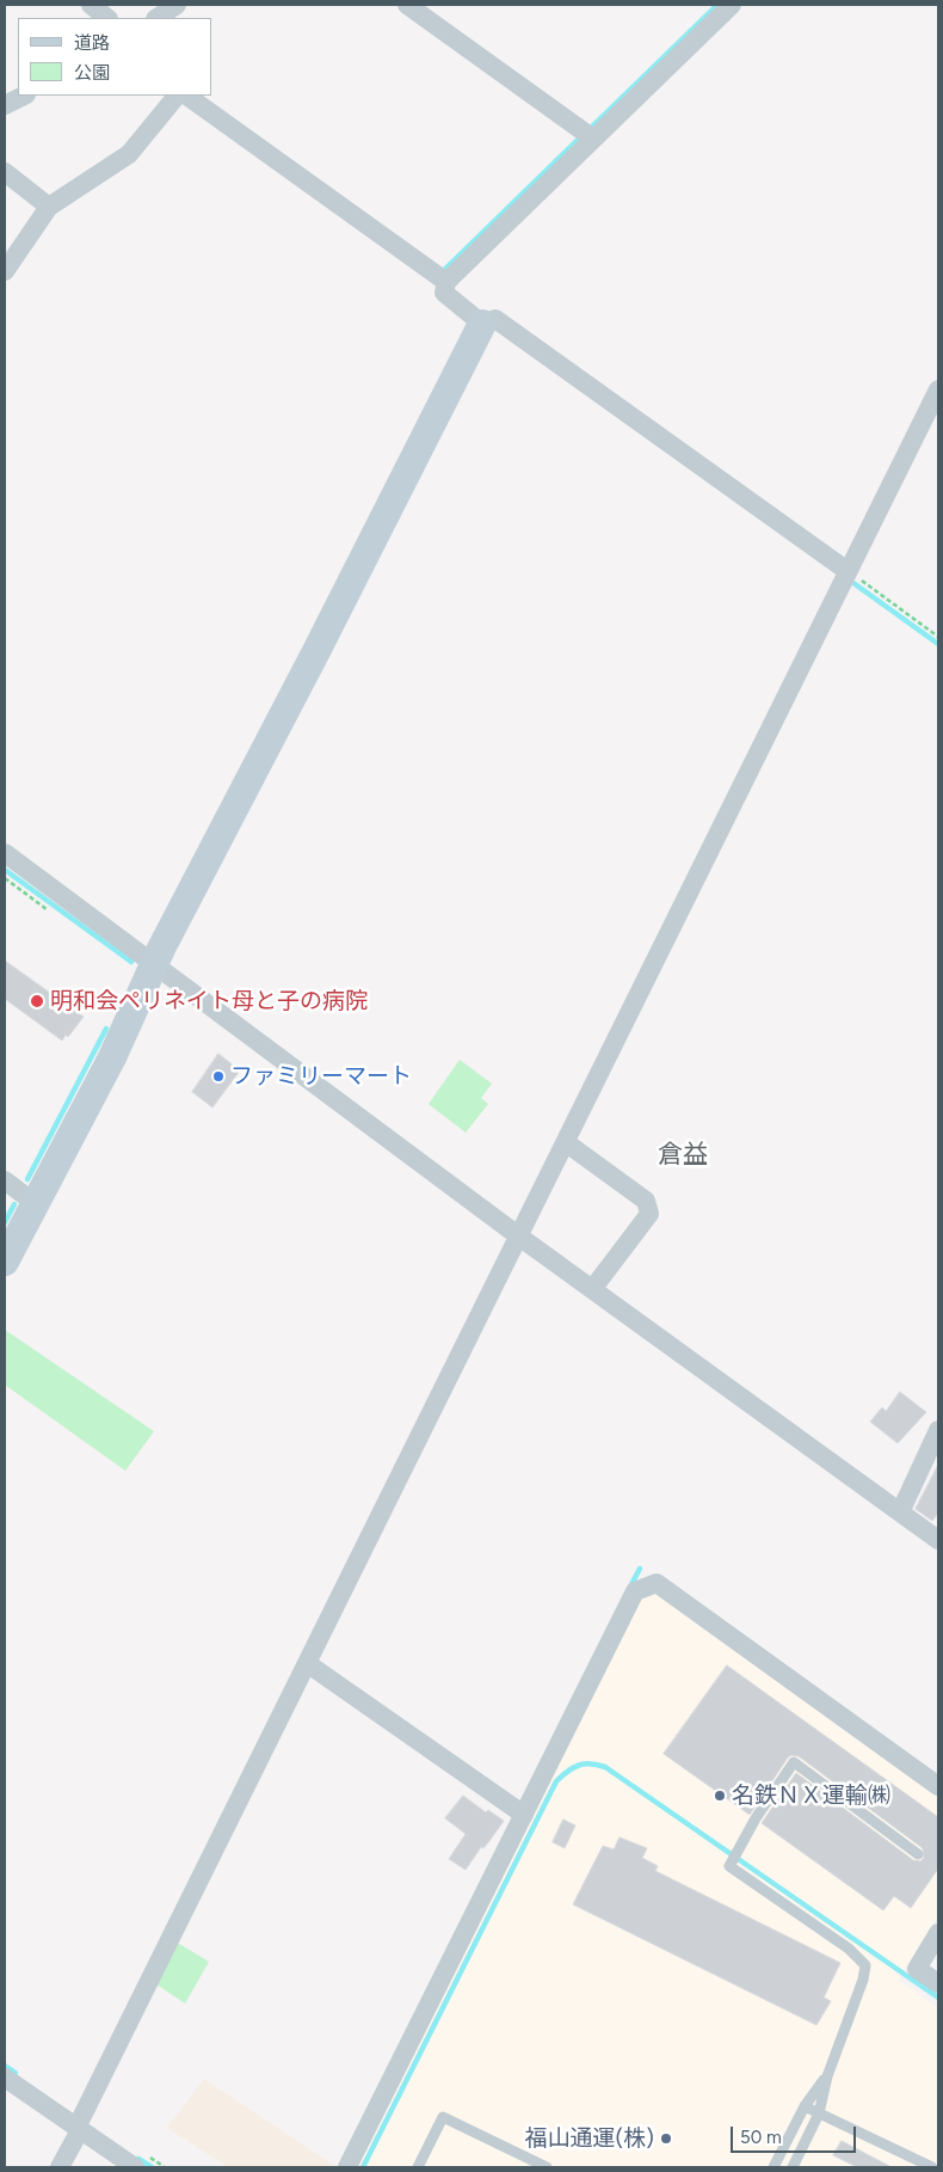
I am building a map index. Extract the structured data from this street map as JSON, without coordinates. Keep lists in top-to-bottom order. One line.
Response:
{"districts":["倉益"],"places":["明和会ペリネイト母と子の病院","ファミリーマート","名鉄ＮＸ運輸㈱","福山通運(株)"],"legend":["道路","公園"],"scale_bar":"50 m"}
